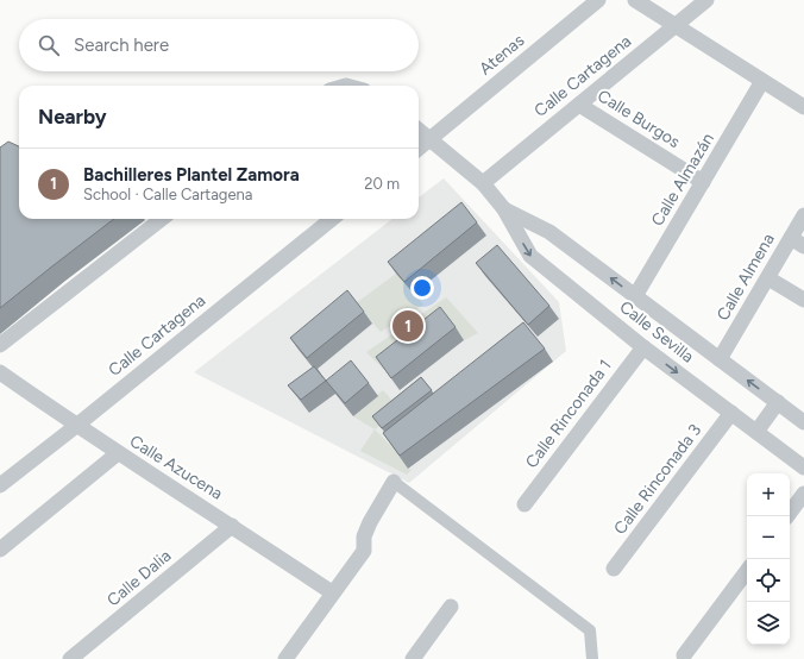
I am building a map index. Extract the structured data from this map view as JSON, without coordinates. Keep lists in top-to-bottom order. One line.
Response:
{"streets":{"street":["Atenas","Calle Cartagena","Calle Burgos","Calle Almazán","Calle Almena","Calle Sevilla","Calle Rinconada 1","Calle Azucena","Calle Rinconada 3","Calle Dalia"]},"crossings":[["Atenas","Calle Sevilla"],["Calle Cartagena","Calle Burgos"],["Calle Cartagena","Calle Sevilla"],["Calle Cartagena","Calle Azucena"],["Calle Burgos","Calle Almazán"],["Calle Almazán","Calle Sevilla"],["Calle Almena","Calle Sevilla"],["Calle Sevilla","Calle Rinconada 1"],["Calle Sevilla","Calle Rinconada 3"],["Calle Azucena","Calle Dalia"]],"page":{"search":"Search here","heading":"Nearby","list":[{"mark":"1","name":"Bachilleres Plantel Zamora","note":"School · Calle Cartagena","value":"20 m"}],"pins":"1","map_buttons":["+","−"]}}
